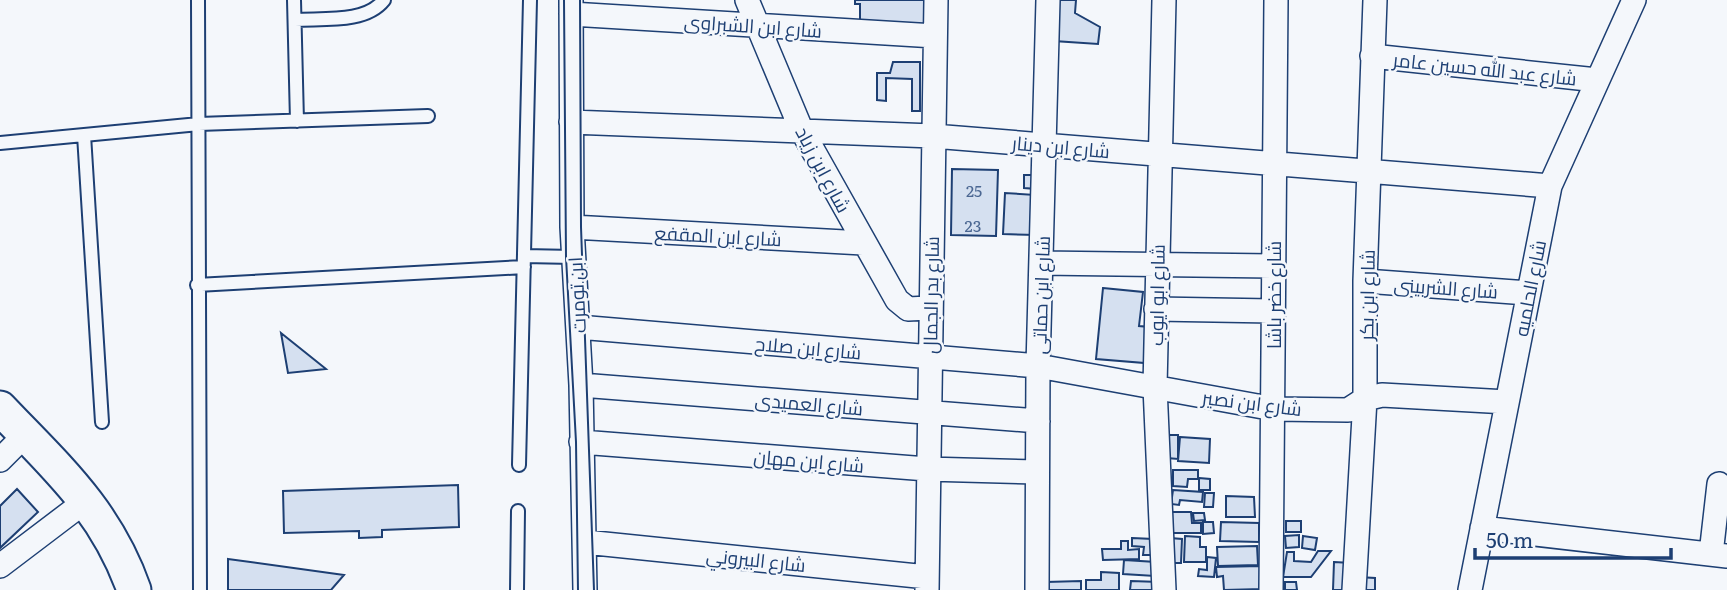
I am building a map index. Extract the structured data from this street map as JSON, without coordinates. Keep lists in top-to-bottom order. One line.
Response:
{"streets":{"street":["شارع ابن الشبراوى","شارع عبد الله حسين عامر","شارع ابن دينار","شارع ابن زياد","شارع ابن المقفع","شارع الشربينى","شارع الحلميه","ابن تومرت","شارع بدر الجمال","شارع ابن حماتى","شارع ابو ايوب","شارع خضر باشا","شارع ابن بكر","شارع ابن صلاح","شارع ابن نصير","شارع العميدى","شارع ابن مهان","شارع البيروني"]},"crossings":[["شارع ابن الشبراوى","شارع ابن زياد"],["شارع ابن الشبراوى","ابن تومرت"],["شارع ابن الشبراوى","شارع بدر الجمال"],["شارع عبد الله حسين عامر","شارع الحلميه"],["شارع عبد الله حسين عامر","شارع ابن بكر"],["شارع ابن دينار","شارع ابن زياد"],["شارع ابن دينار","شارع الحلميه"],["شارع ابن دينار","ابن تومرت"],["شارع ابن دينار","شارع بدر الجمال"],["شارع ابن دينار","شارع ابن حماتى"],["شارع ابن دينار","شارع ابو ايوب"],["شارع ابن دينار","شارع خضر باشا"],["شارع ابن دينار","شارع ابن بكر"],["شارع ابن زياد","شارع ابن المقفع"],["شارع ابن زياد","شارع بدر الجمال"],["شارع ابن المقفع","ابن تومرت"],["شارع الشربينى","شارع الحلميه"],["شارع الشربينى","شارع ابن بكر"],["شارع الحلميه","شارع ابن نصير"],["ابن تومرت","شارع ابن صلاح"],["ابن تومرت","شارع العميدى"],["ابن تومرت","شارع ابن مهان"],["ابن تومرت","شارع البيروني"],["شارع بدر الجمال","شارع ابن صلاح"],["شارع بدر الجمال","شارع العميدى"],["شارع بدر الجمال","شارع ابن مهان"],["شارع بدر الجمال","شارع البيروني"],["شارع ابن حماتى","شارع ابن صلاح"],["شارع ابن حماتى","شارع ابن نصير"],["شارع ابن حماتى","شارع العميدى"],["شارع ابن حماتى","شارع ابن مهان"],["شارع ابو ايوب","شارع ابن نصير"],["شارع خضر باشا","شارع ابن نصير"],["شارع ابن بكر","شارع ابن نصير"],["شارع ابن صلاح","شارع ابن نصير"]],"house_numbers":["25","23"],"scale_bar":"50 m"}
